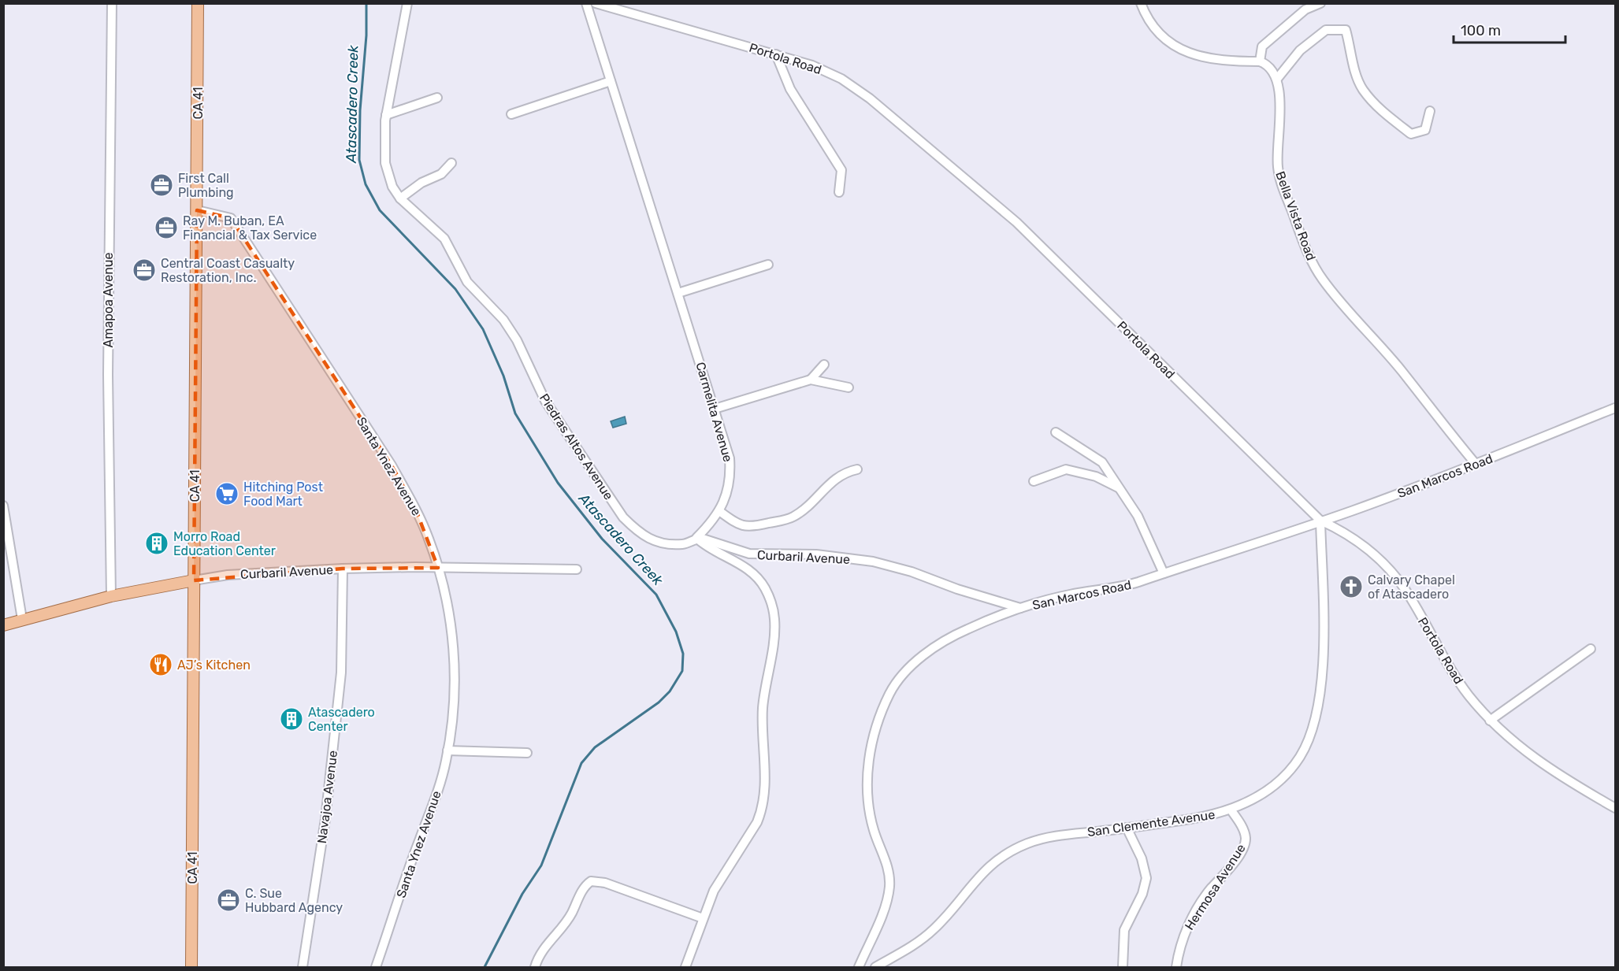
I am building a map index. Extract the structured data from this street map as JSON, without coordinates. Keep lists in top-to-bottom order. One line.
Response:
{"streets":{"main road":["CA 41","Curbaril Avenue"],"street":["Portola Road","Bella Vista Road","Amapoa Avenue","Carmelita Avenue","Piedras Altos Avenue","Santa Ynez Avenue","San Marcos Road","Navajoa Avenue","San Clemente Avenue","Hermosa Avenue"]},"crossings":[["Portola Road","San Marcos Road"],["Portola Road","San Clemente Avenue"],["CA 41","Santa Ynez Avenue"],["CA 41","Curbaril Avenue"],["Bella Vista Road","San Marcos Road"],["Amapoa Avenue","Curbaril Avenue"],["Carmelita Avenue","Piedras Altos Avenue"],["Carmelita Avenue","Curbaril Avenue"],["Piedras Altos Avenue","Curbaril Avenue"],["Santa Ynez Avenue","Curbaril Avenue"],["San Marcos Road","Curbaril Avenue"],["San Marcos Road","San Clemente Avenue"],["Curbaril Avenue","Navajoa Avenue"],["San Clemente Avenue","Hermosa Avenue"]],"water":["Atascadero Creek"],"places":{"office":["First Call Plumbing","Ray M. Buban, EA Financial & Tax Service","Central Coast Casualty Restoration, Inc.","C. Sue Hubbard Agency"],"supermarket":["Hitching Post Food Mart"],"building":["Morro Road Education Center","Atascadero Center"],"church":["Calvary Chapel of Atascadero"],"restaurant":["AJ’s Kitchen"]},"scale_bar":"100 m"}
